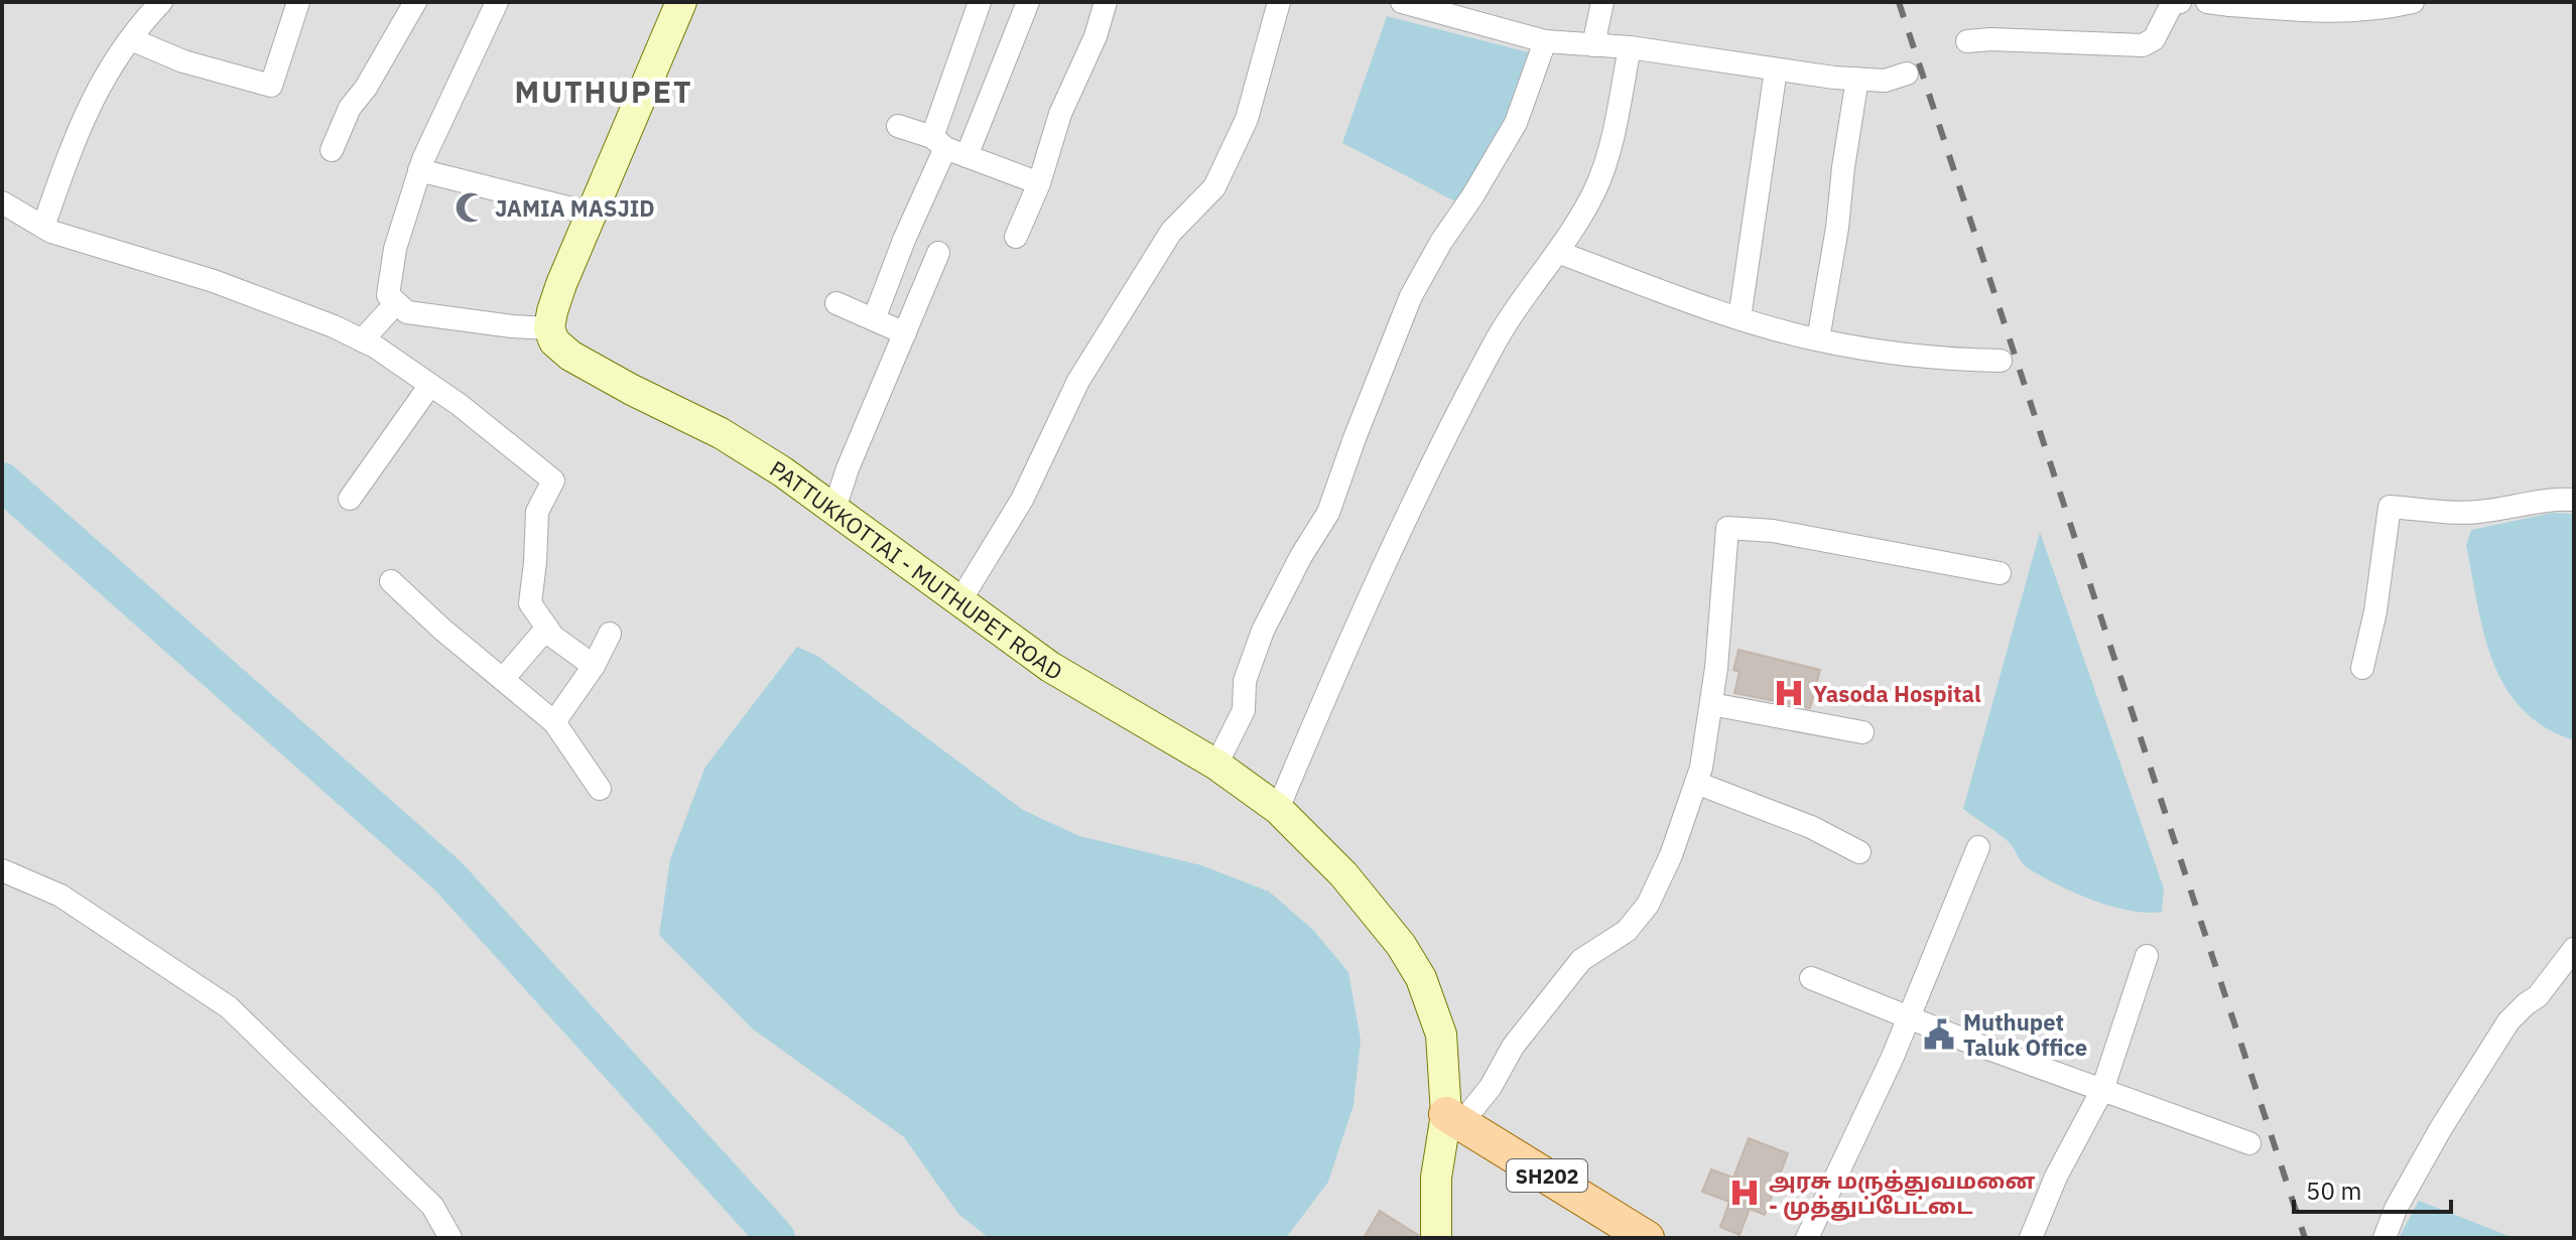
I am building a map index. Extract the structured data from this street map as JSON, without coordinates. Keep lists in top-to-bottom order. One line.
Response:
{"streets":{"main road":["PATTUKKOTTAI - MUTHUPET ROAD","SH202"]},"crossings":[["PATTUKKOTTAI - MUTHUPET ROAD","SH202"]],"districts":["MUTHUPET"],"places":{"mosque":["JAMIA MASJID"],"hospital":["Yasoda Hospital","அரசு மருத்துவமனை - முத்துப்பேட்டை"],"public building":["Muthupet Taluk Office"]},"scale_bar":"50 m"}
